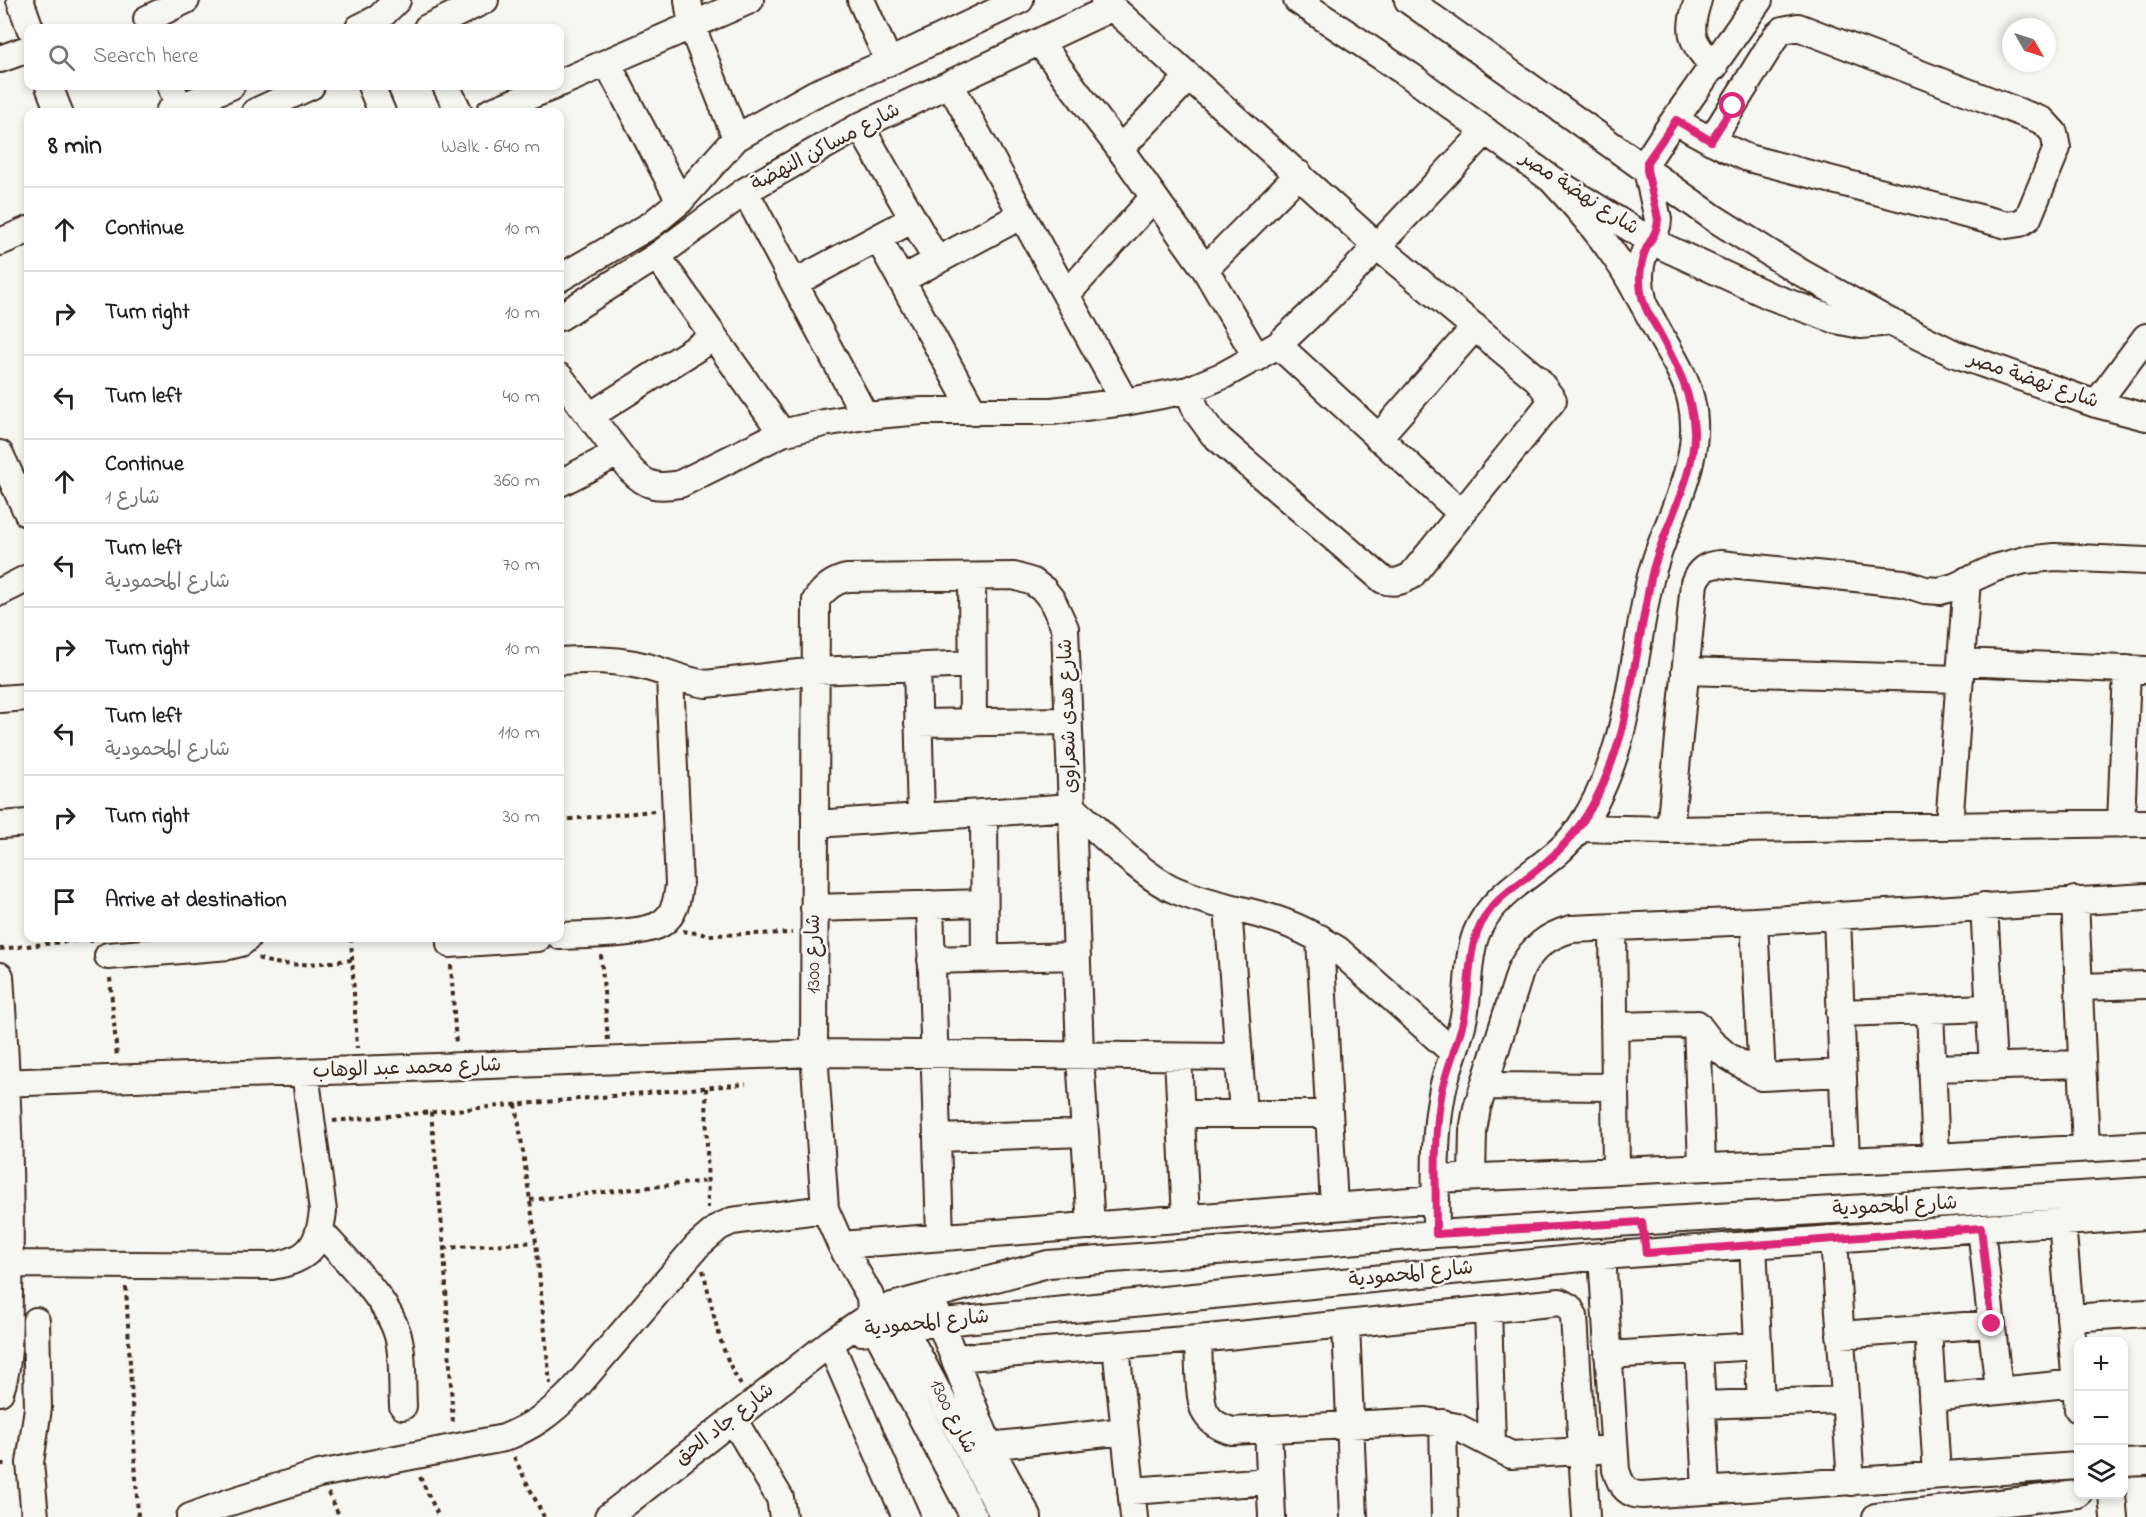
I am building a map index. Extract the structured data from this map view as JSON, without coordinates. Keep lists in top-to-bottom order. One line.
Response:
{"streets":{"street":["شارع مساكن النهضة","شارع نهضة مصر","شارع هدى شعراوى","شارع 1300","شارع محمد عبد الوهاب","شارع المحمودية","شارع جاد الحق"]},"crossings":[["شارع هدى شعراوى","شارع 1300"],["شارع 1300","شارع محمد عبد الوهاب"],["شارع 1300","شارع المحمودية"],["شارع المحمودية","شارع جاد الحق"]],"north":"bottom right","page":{"search":"Search here","heading":["8 min","Walk · 640 m"],"list":[["Continue","10 m"],["Turn right","10 m"],["Turn left","40 m"],["Continue","شارع 1","360 m"],["Turn left","شارع المحمودية","70 m"],["Turn right","10 m"],["Turn left","شارع المحمودية","110 m"],["Turn right","30 m"],"Arrive at destination"],"map_buttons":["+","−"]}}
